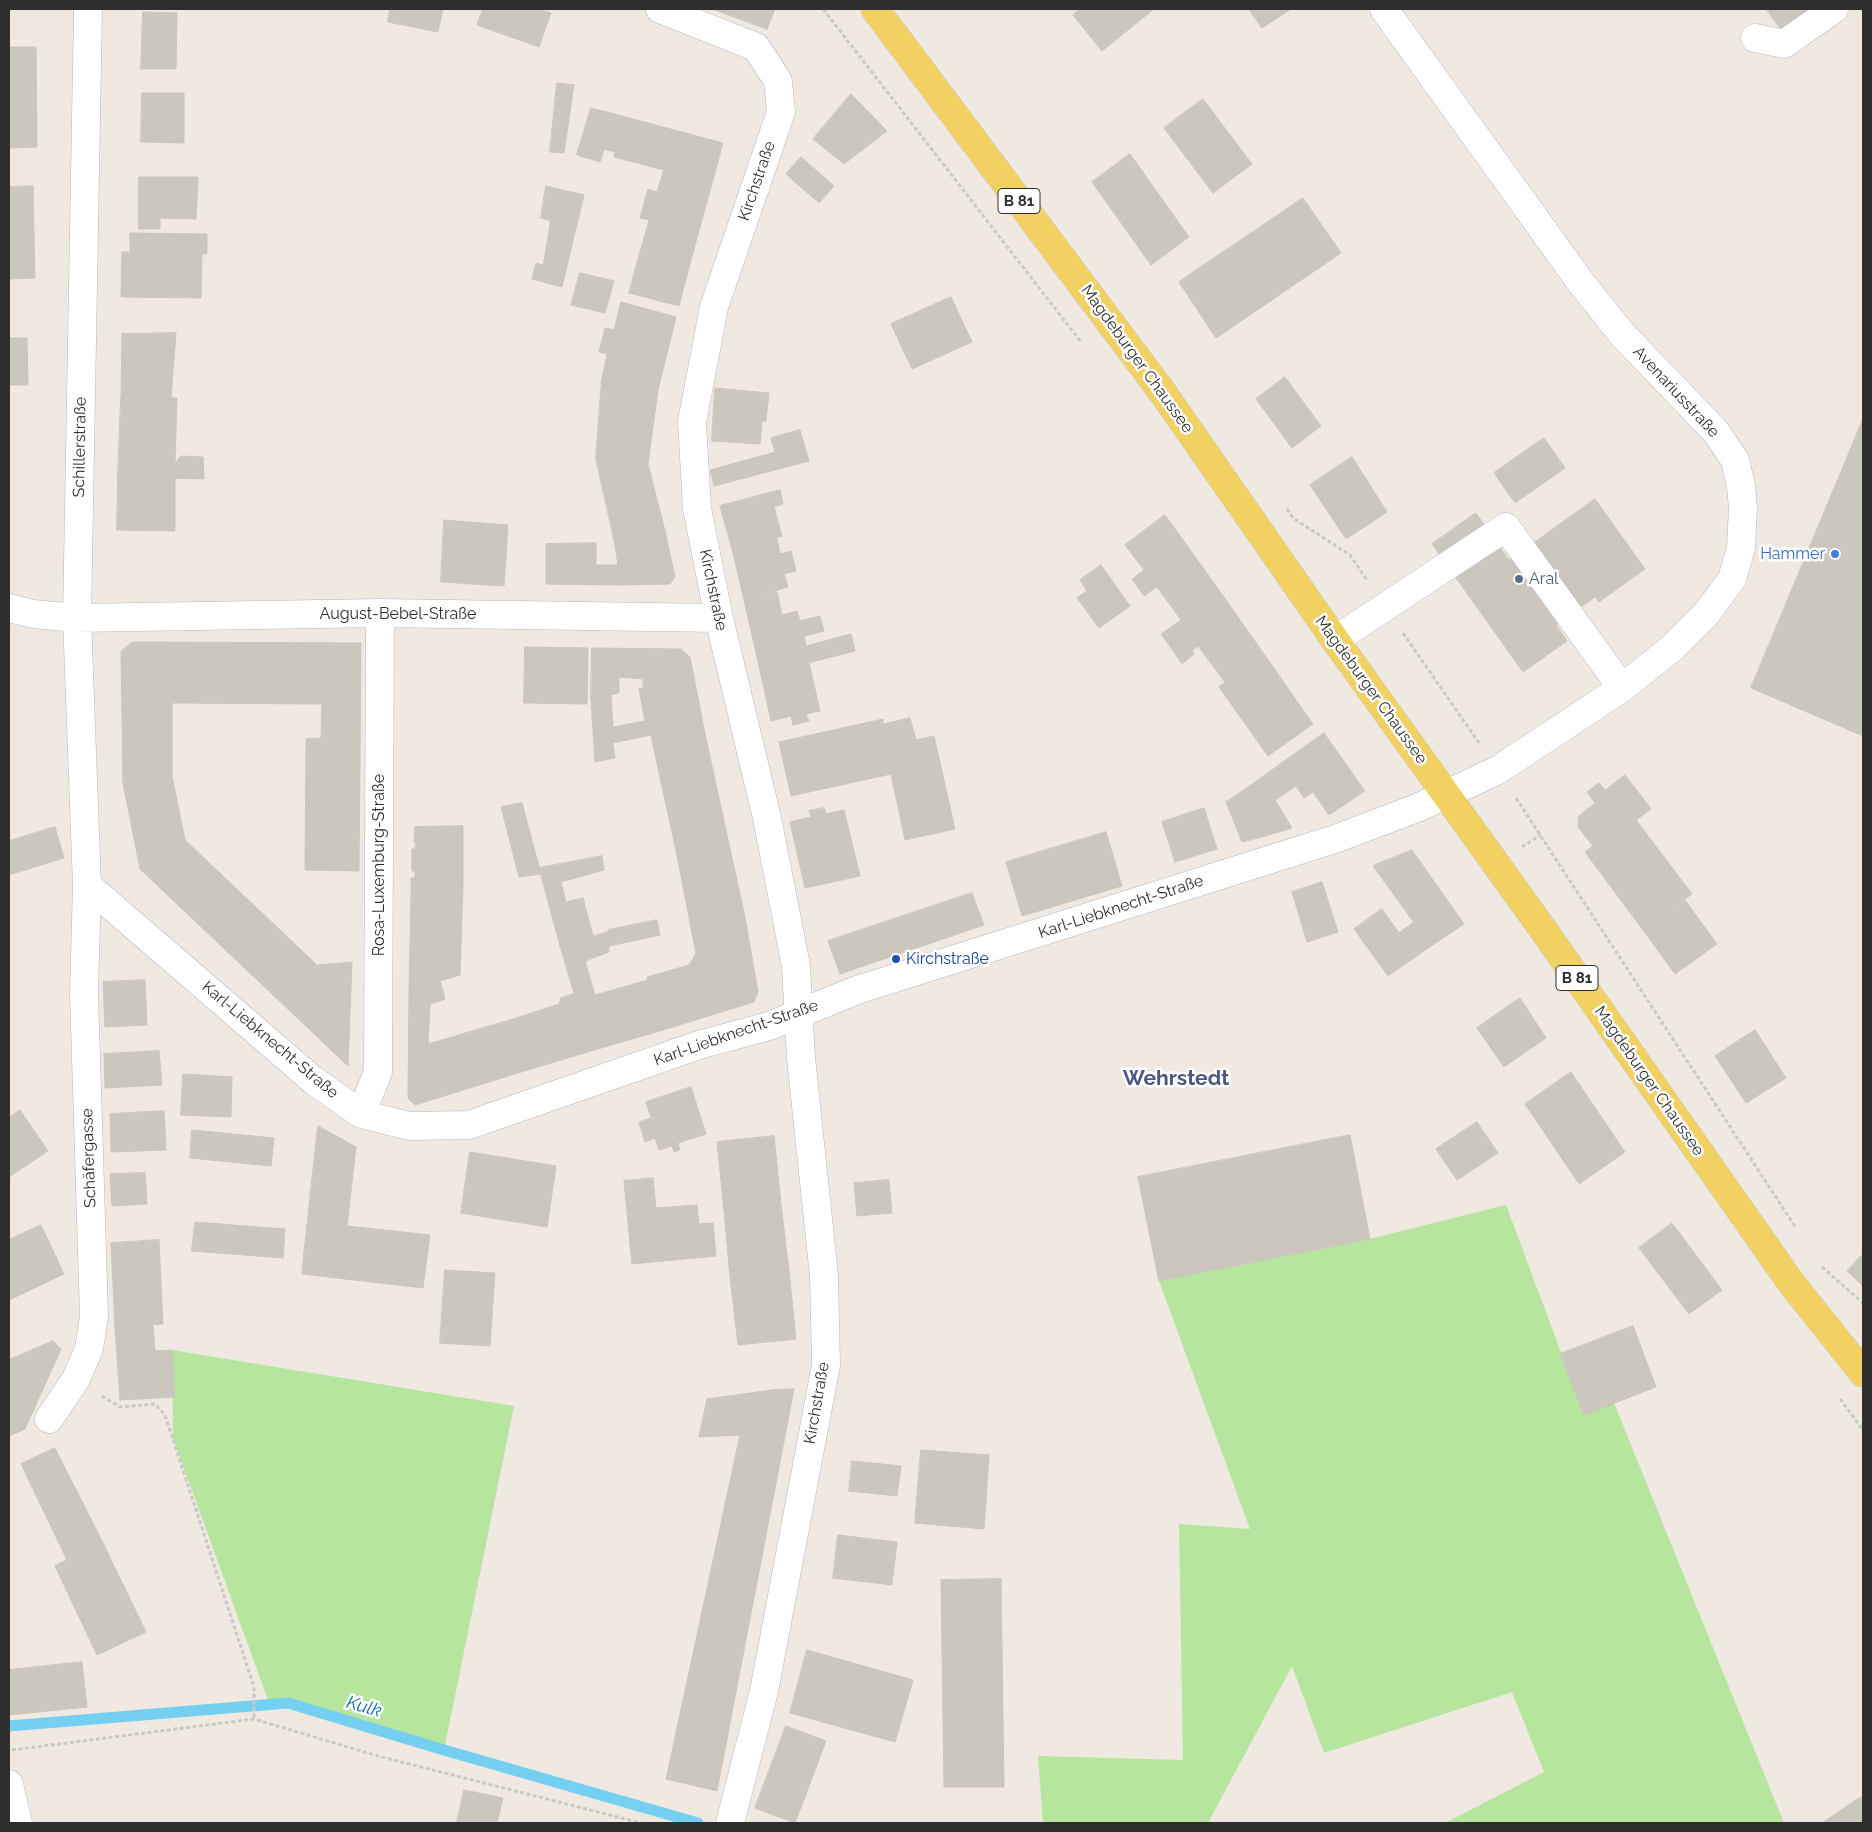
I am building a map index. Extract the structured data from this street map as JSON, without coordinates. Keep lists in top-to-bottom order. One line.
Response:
{"streets":{"main road":["B 81","Magdeburger Chaussee"],"street":["Kirchstraße","Avenariusstraße","Schillerstraße","August-Bebel-Straße","Rosa-Luxemburg-Straße","Karl-Liebknecht-Straße","Schäfergasse"]},"crossings":[["Kirchstraße","August-Bebel-Straße"],["Kirchstraße","Karl-Liebknecht-Straße"],["Magdeburger Chaussee","Avenariusstraße"],["Magdeburger Chaussee","Karl-Liebknecht-Straße"],["Avenariusstraße","Karl-Liebknecht-Straße"],["Schillerstraße","August-Bebel-Straße"],["Schillerstraße","Karl-Liebknecht-Straße"],["Schillerstraße","Schäfergasse"],["August-Bebel-Straße","Rosa-Luxemburg-Straße"],["Rosa-Luxemburg-Straße","Karl-Liebknecht-Straße"],["Karl-Liebknecht-Straße","Schäfergasse"]],"districts":["Wehrstedt"],"water":["Kulk"],"places":["Hammer","Aral","Kirchstraße"]}
